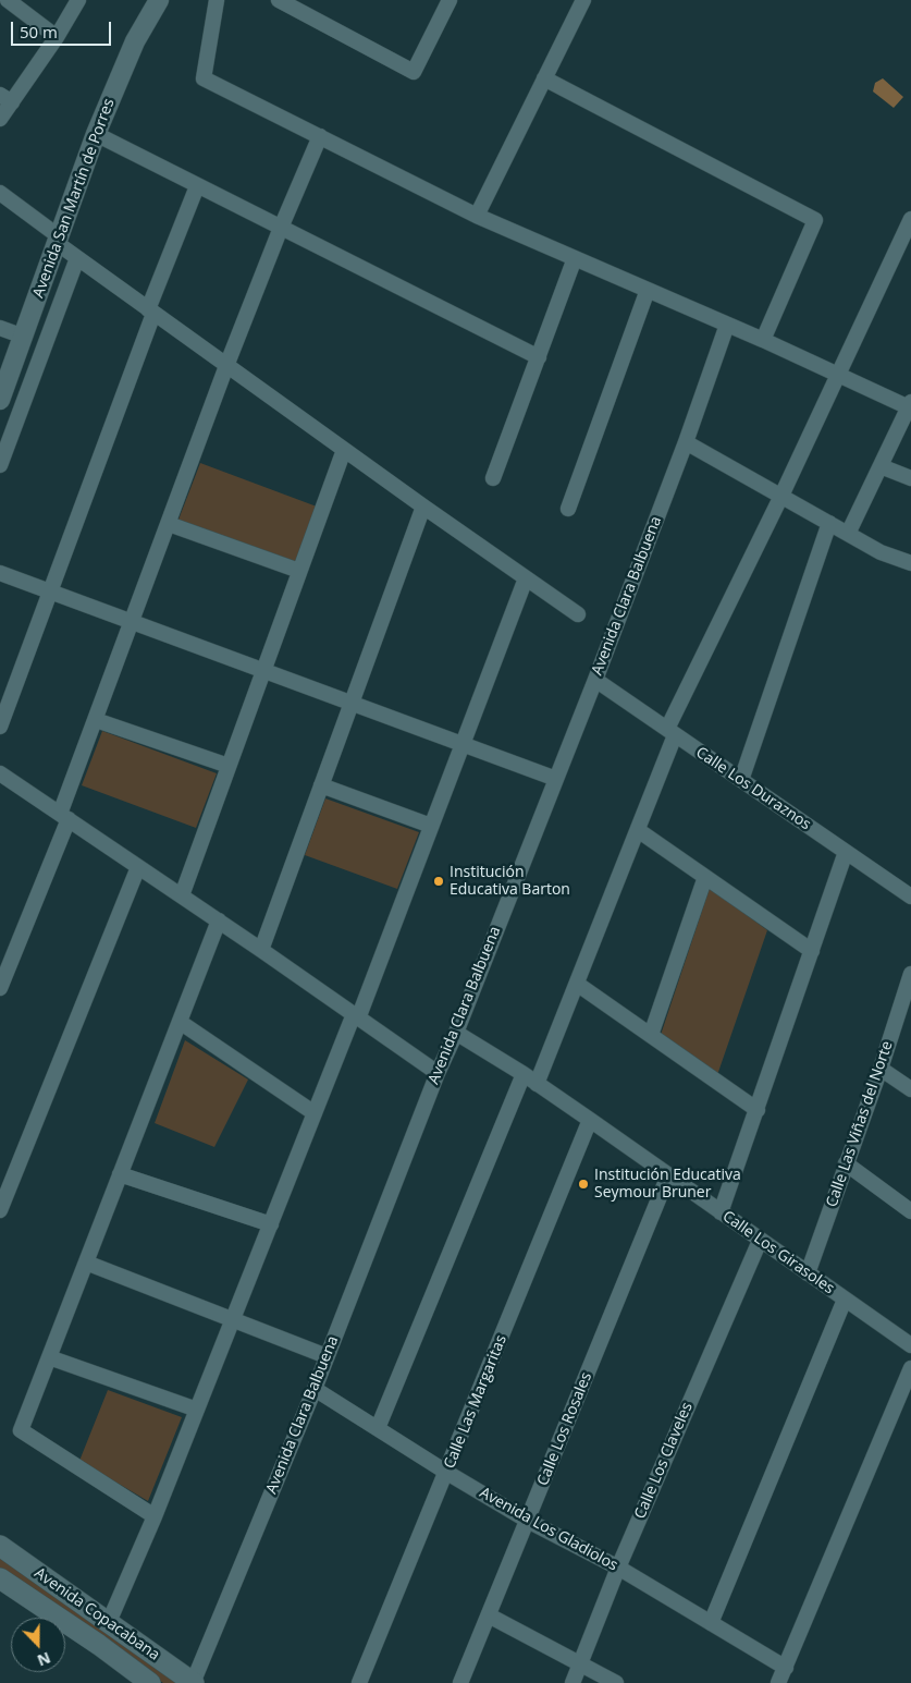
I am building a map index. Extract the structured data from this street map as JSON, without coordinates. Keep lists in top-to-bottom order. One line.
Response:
{"streets":{"main road":["Avenida Copacabana"],"street":["Avenida San Martín de Porres","Avenida Clara Balbuena","Calle Los Duraznos","Calle Las Viñas del Norte","Calle Los Girasoles","Calle Las Margaritas","Calle Los Rosales","Calle Los Claveles","Avenida Los Gladiolos"]},"crossings":[["Avenida Clara Balbuena","Calle Los Duraznos"],["Avenida Clara Balbuena","Calle Los Girasoles"],["Avenida Clara Balbuena","Avenida Los Gladiolos"],["Avenida Clara Balbuena","Avenida Copacabana"],["Calle Las Viñas del Norte","Calle Los Girasoles"],["Calle Los Girasoles","Calle Las Margaritas"],["Calle Los Girasoles","Calle Los Rosales"],["Calle Los Girasoles","Calle Los Claveles"],["Calle Las Margaritas","Avenida Los Gladiolos"],["Calle Los Rosales","Avenida Los Gladiolos"],["Calle Los Claveles","Avenida Los Gladiolos"]],"places":["Institución Educativa Barton","Institución Educativa Seymour Bruner"],"scale_bar":"50 m","north":"bottom"}
